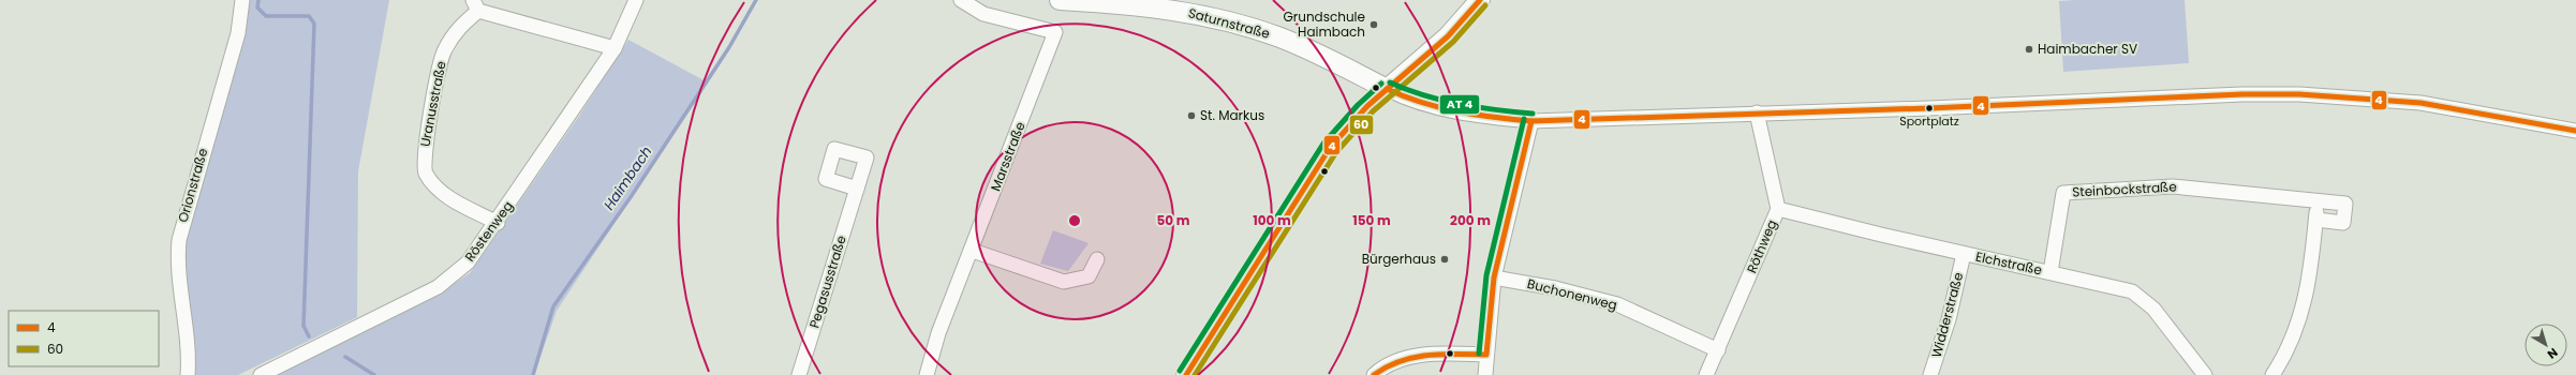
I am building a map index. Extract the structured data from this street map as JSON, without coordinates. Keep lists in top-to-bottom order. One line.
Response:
{"streets":{"main road":["Saturnstraße"],"street":["Uranusstraße","Marsstraße","Orionstraße","Steinbockstraße","Röstenweg","Röthweg","Elchstraße","Pegasusstraße","Buchonenweg","Widderstraße"]},"crossings":[["Uranusstraße","Röstenweg"],["Steinbockstraße","Elchstraße"],["Röthweg","Elchstraße"],["Röthweg","Buchonenweg"],["Elchstraße","Widderstraße"]],"water":["Haimbach"],"places":["Grundschule Haimbach","Haimbacher SV","Sportplatz","St. Markus","Bürgerhaus"],"lines":["transit line 4","transit line 60"],"legend":["4","60"],"north":"bottom right","rings":["50 m","100 m","150 m","200 m"]}
